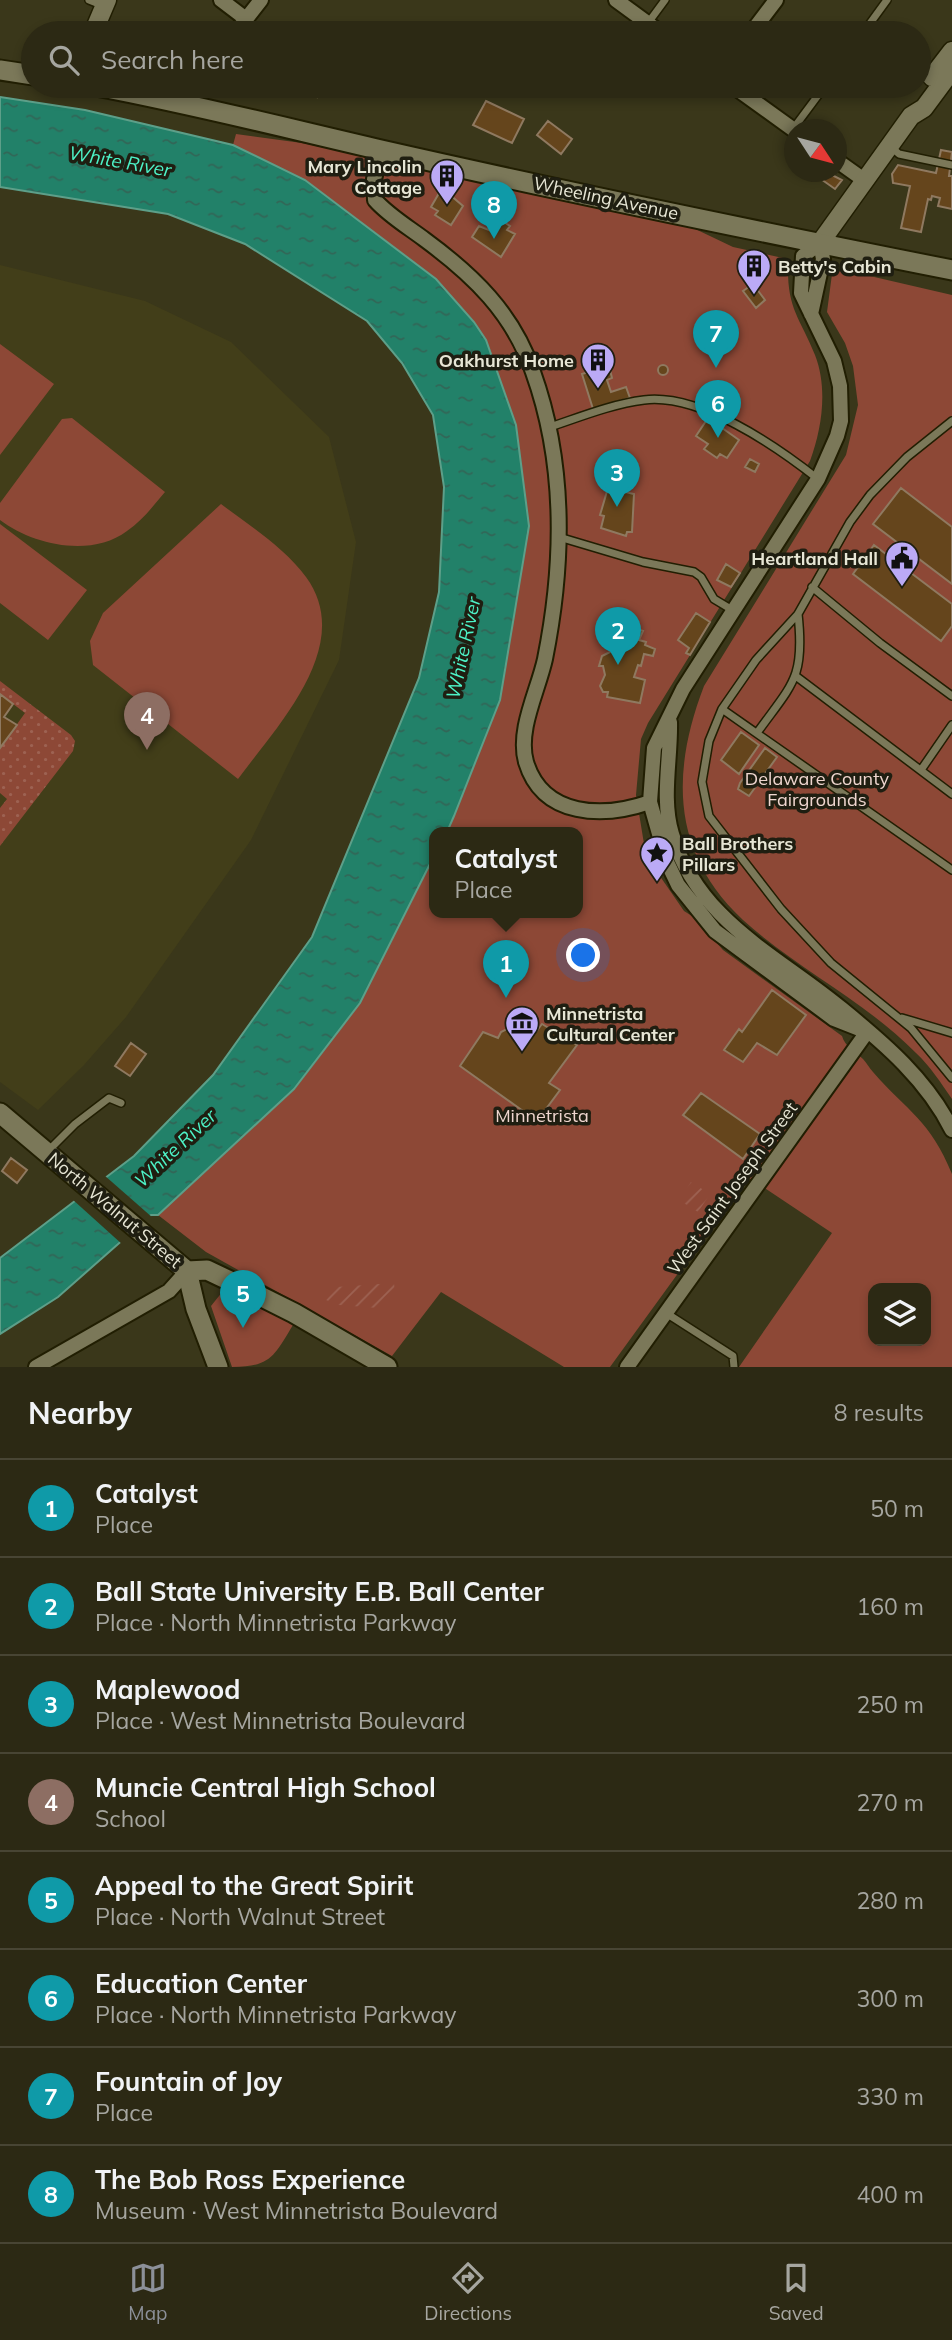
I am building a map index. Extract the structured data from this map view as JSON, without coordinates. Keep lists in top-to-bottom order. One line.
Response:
{"streets":{"main road":["Wheeling Avenue","North Walnut Street"],"street":["West Saint Joseph Street"]},"water":["White River"],"parks":["Delaware County Fairgrounds","Minnetrista"],"places":{"building":["Mary Lincolin Cottage","Betty's Cabin","Oakhurst Home"],"public building":["Heartland Hall"],"place":["Ball Brothers Pillars"],"museum":["Minnetrista Cultural Center"]},"north":"bottom right","page":{"search":"Search here","pins":["8","7","6","3","2","4","1","5"],"popup":["Catalyst","Place"],"heading":["Nearby","8 results"],"list":[{"mark":"1","name":"Catalyst","note":"Place","value":"50 m"},{"mark":"2","name":"Ball State University E.B. Ball Center","note":"Place · North Minnetrista Parkway","value":"160 m"},{"mark":"3","name":"Maplewood","note":"Place · West Minnetrista Boulevard","value":"250 m"},{"mark":"4","name":"Muncie Central High School","note":"School","value":"270 m"},{"mark":"5","name":"Appeal to the Great Spirit","note":"Place · North Walnut Street","value":"280 m"},{"mark":"6","name":"Education Center","note":"Place · North Minnetrista Parkway","value":"300 m"},{"mark":"7","name":"Fountain of Joy","note":"Place","value":"330 m"},{"mark":"8","name":"The Bob Ross Experience","note":"Museum · West Minnetrista Boulevard","value":"400 m"}],"nav":["Map","Directions","Saved"]}}
